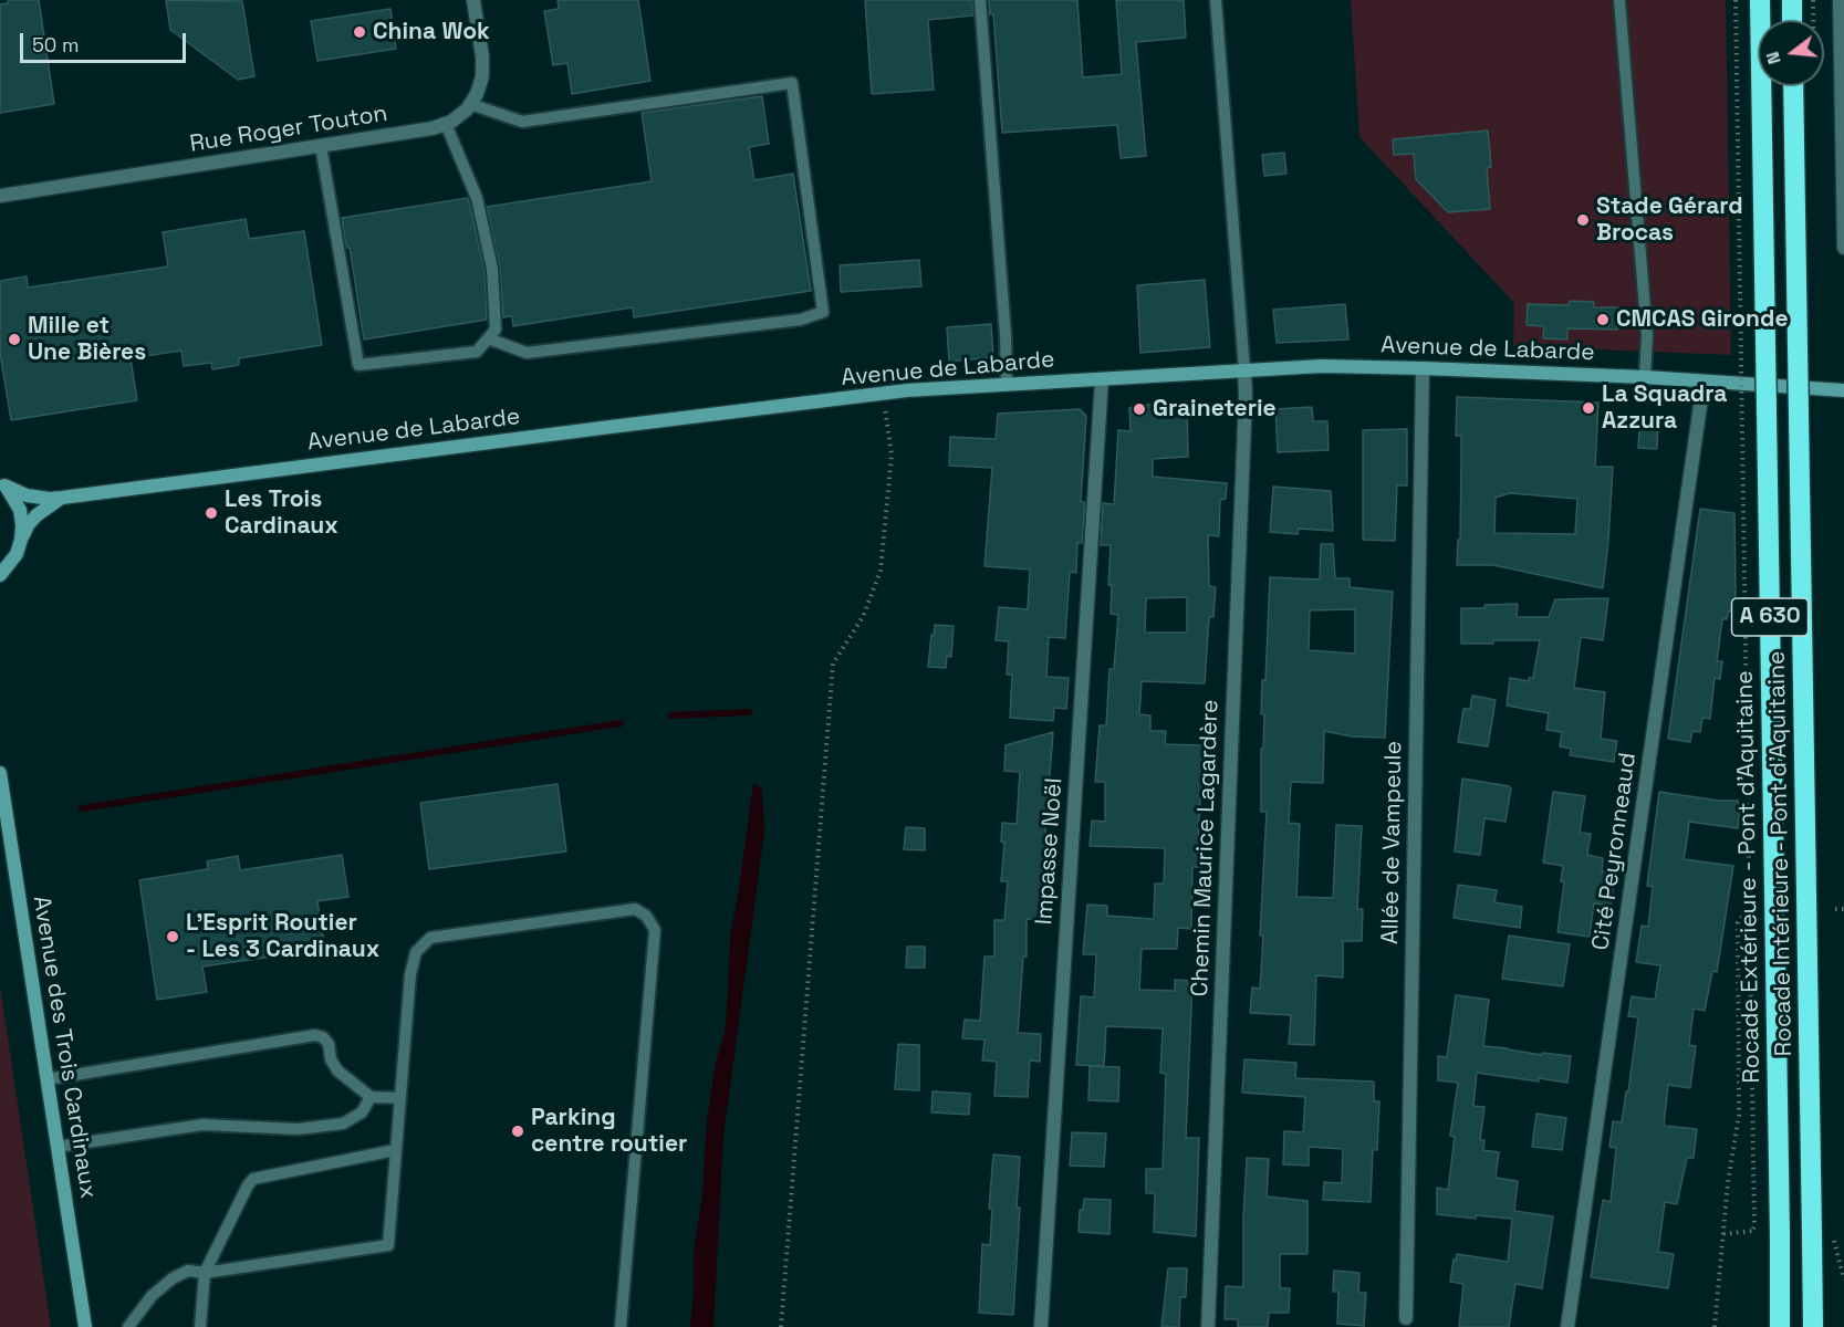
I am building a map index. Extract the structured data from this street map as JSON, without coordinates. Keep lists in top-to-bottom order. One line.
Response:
{"streets":{"highway":["A 630","Rocade Intérieure - Pont d'Aquitaine","Rocade Extérieure - Pont d'Aquitaine"],"main road":["Avenue de Labarde","Avenue des Trois Cardinaux"],"street":["Rue Roger Touton","Allée de Vampeule","Chemin Maurice Lagardère","Impasse Noël","Cité Peyronneaud"]},"crossings":[["Avenue de Labarde","Allée de Vampeule"],["Avenue de Labarde","Chemin Maurice Lagardère"],["Avenue de Labarde","Impasse Noël"],["Avenue de Labarde","Cité Peyronneaud"]],"places":["China Wok","Stade Gérard Brocas","CMCAS Gironde","Mille et Une Bières","La Squadra Azzura","Graineterie","Les Trois Cardinaux","L'Esprit Routier - Les 3 Cardinaux","Parking centre routier"],"scale_bar":"50 m","north":"left"}
